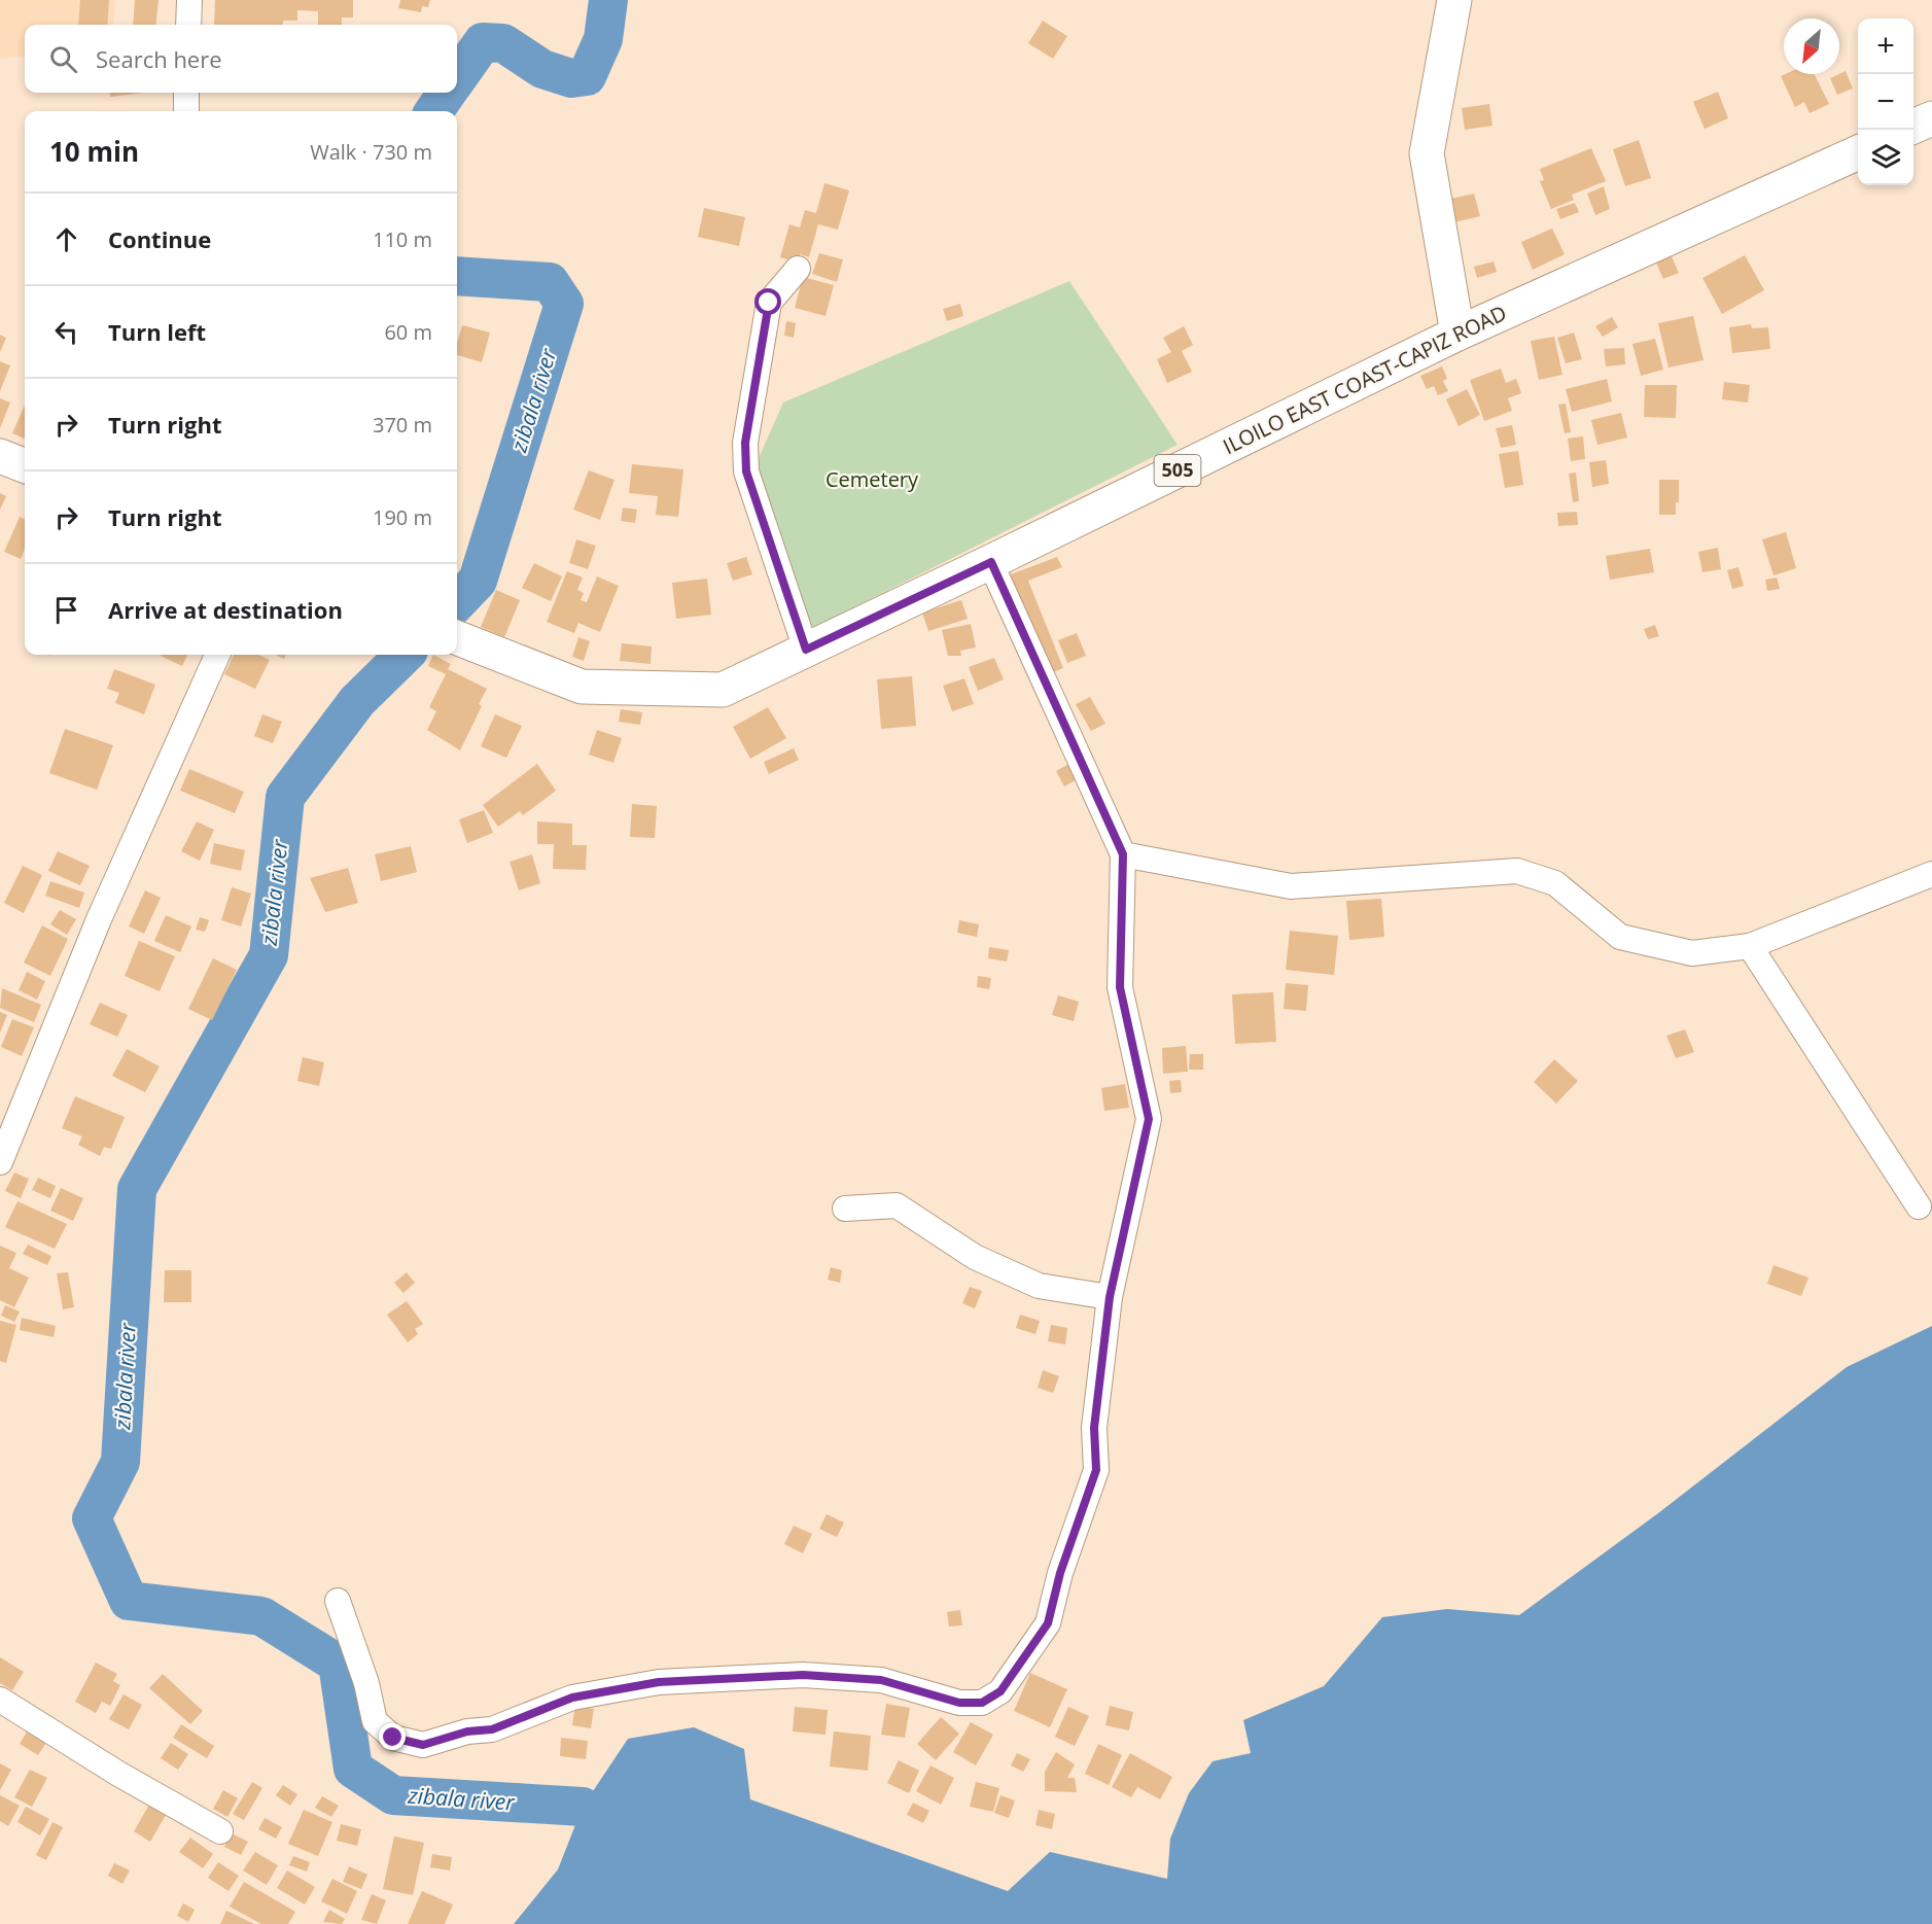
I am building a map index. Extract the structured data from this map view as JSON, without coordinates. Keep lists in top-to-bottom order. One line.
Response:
{"streets":{"main road":["ILOILO EAST COAST-CAPIZ ROAD","505"]},"water":["zibala river"],"parks":["Cemetery"],"north":"bottom left","page":{"map_buttons":["+","−"],"search":"Search here","heading":["10 min","Walk · 730 m"],"list":[["Continue","110 m"],["Turn left","60 m"],["Turn right","370 m"],["Turn right","190 m"],"Arrive at destination"]}}
